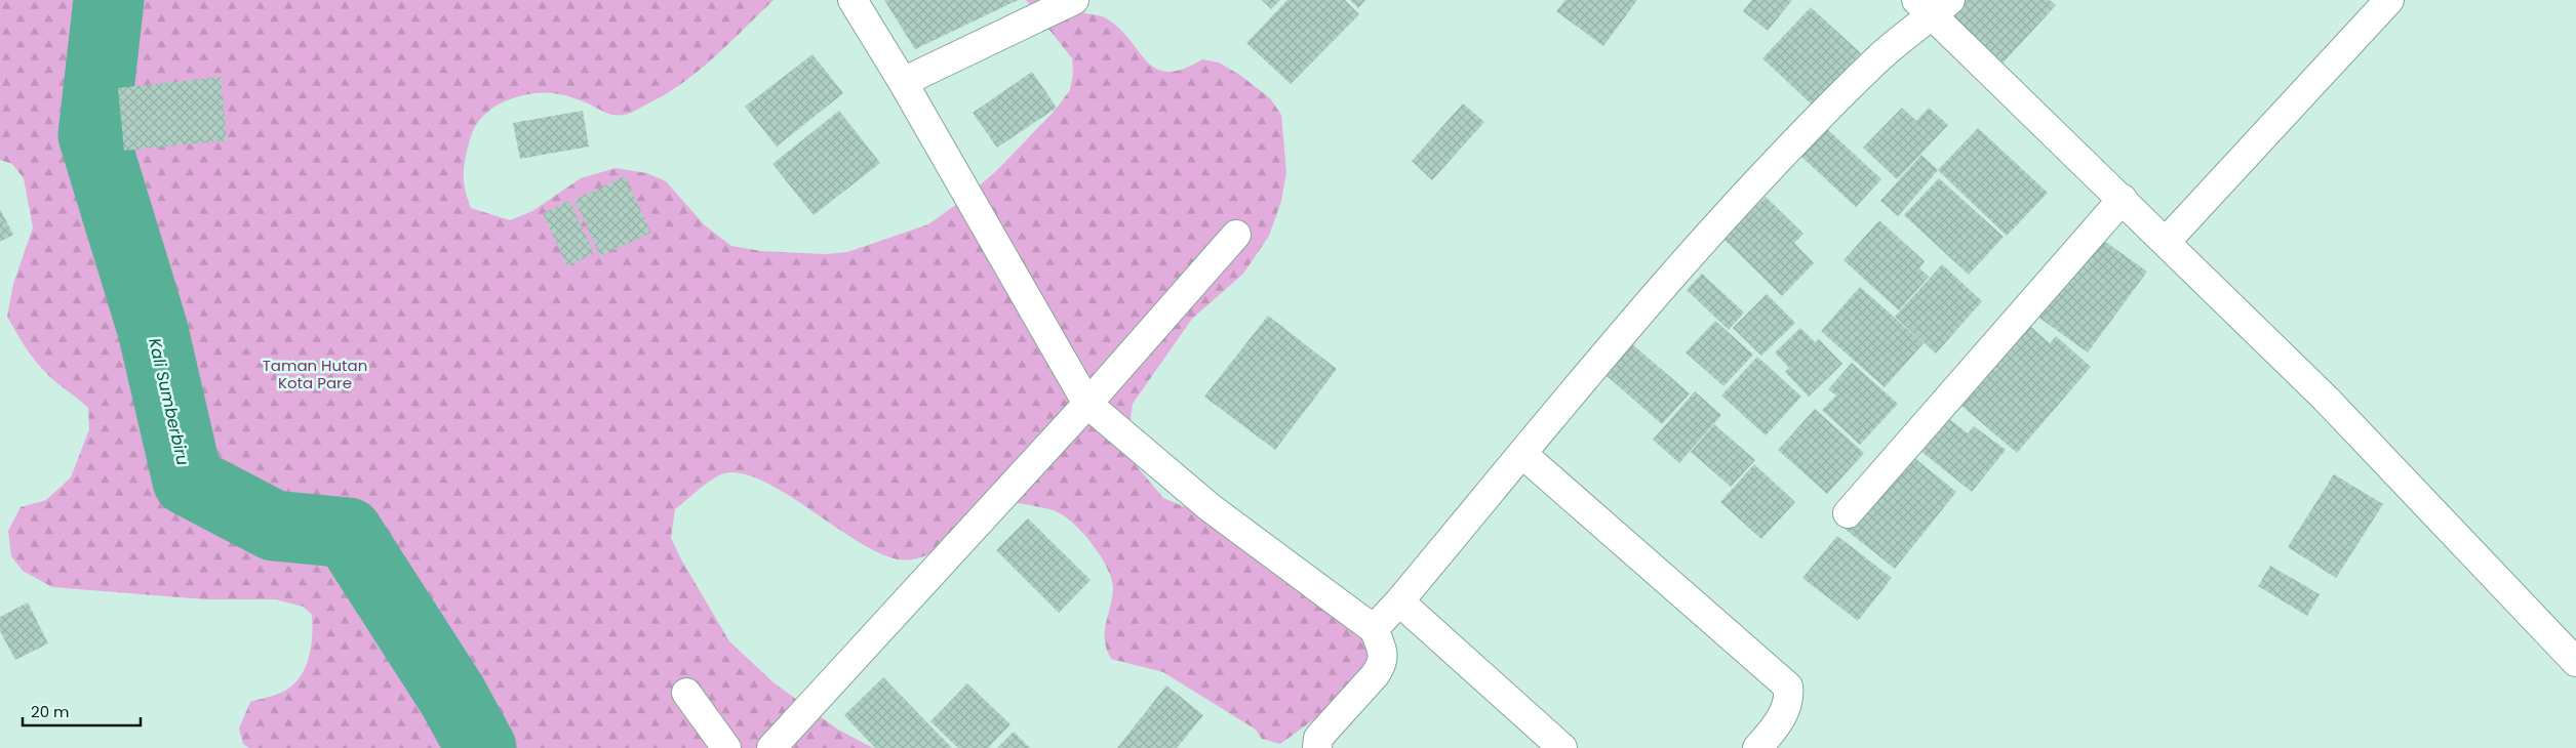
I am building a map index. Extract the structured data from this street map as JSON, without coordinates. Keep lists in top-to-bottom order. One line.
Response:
{"water":["Kali Sumberbiru"],"parks":["Taman Hutan Kota Pare"],"scale_bar":"20 m"}
